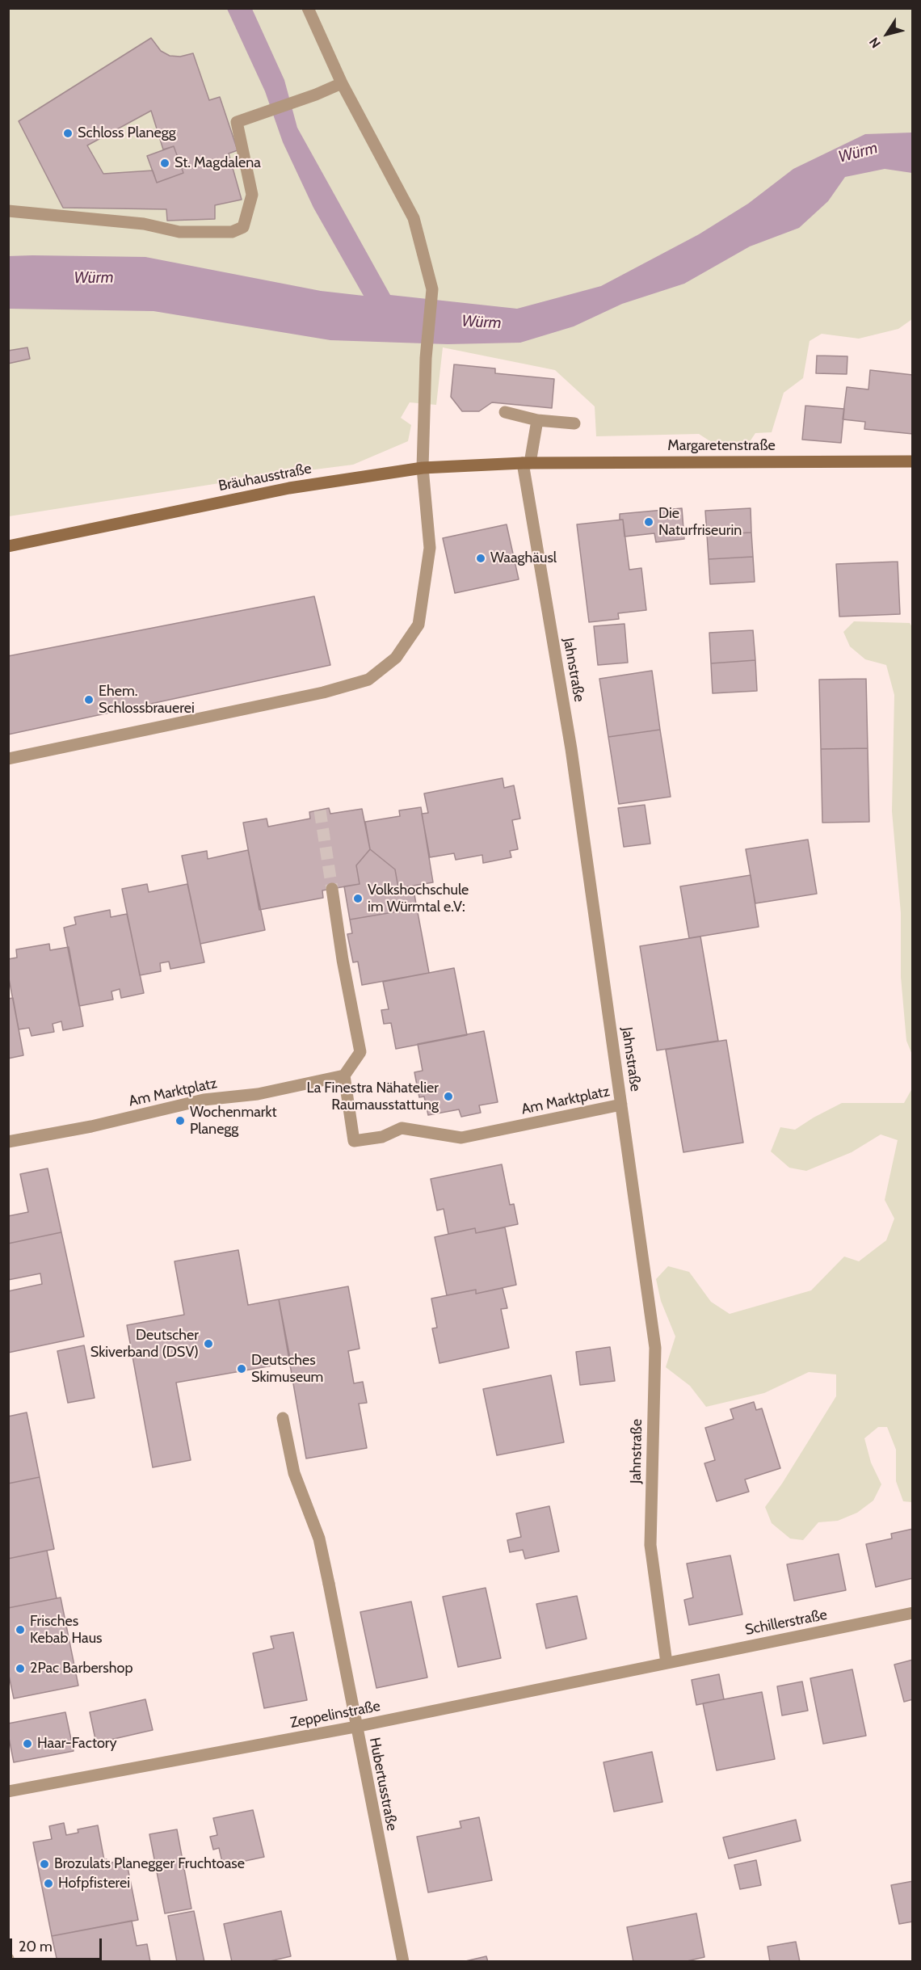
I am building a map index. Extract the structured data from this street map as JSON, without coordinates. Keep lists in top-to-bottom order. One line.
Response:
{"streets":{"street":["Margaretenstraße","Bräuhausstraße","Jahnstraße","Am Marktplatz","Schillerstraße","Zeppelinstraße","Hubertusstraße"]},"crossings":[["Margaretenstraße","Bräuhausstraße"],["Margaretenstraße","Jahnstraße"],["Bräuhausstraße","Jahnstraße"],["Jahnstraße","Am Marktplatz"],["Jahnstraße","Schillerstraße"],["Jahnstraße","Zeppelinstraße"],["Schillerstraße","Zeppelinstraße"],["Zeppelinstraße","Hubertusstraße"]],"water":["Würm"],"places":["Schloss Planegg","St. Magdalena","Die Naturfriseurin","Waaghäusl","Ehem. Schlossbrauerei","Volkshochschule im Würmtal e.V:","La Finestra Nähatelier Raumausstattung","Wochenmarkt Planegg","Deutscher Skiverband (DSV)","Deutsches Skimuseum","Frisches Kebab Haus","2Pac Barbershop","Haar-Factory","Brozulats Planegger Fruchtoase","Hofpfisterei"],"scale_bar":"20 m","north":"bottom left"}
